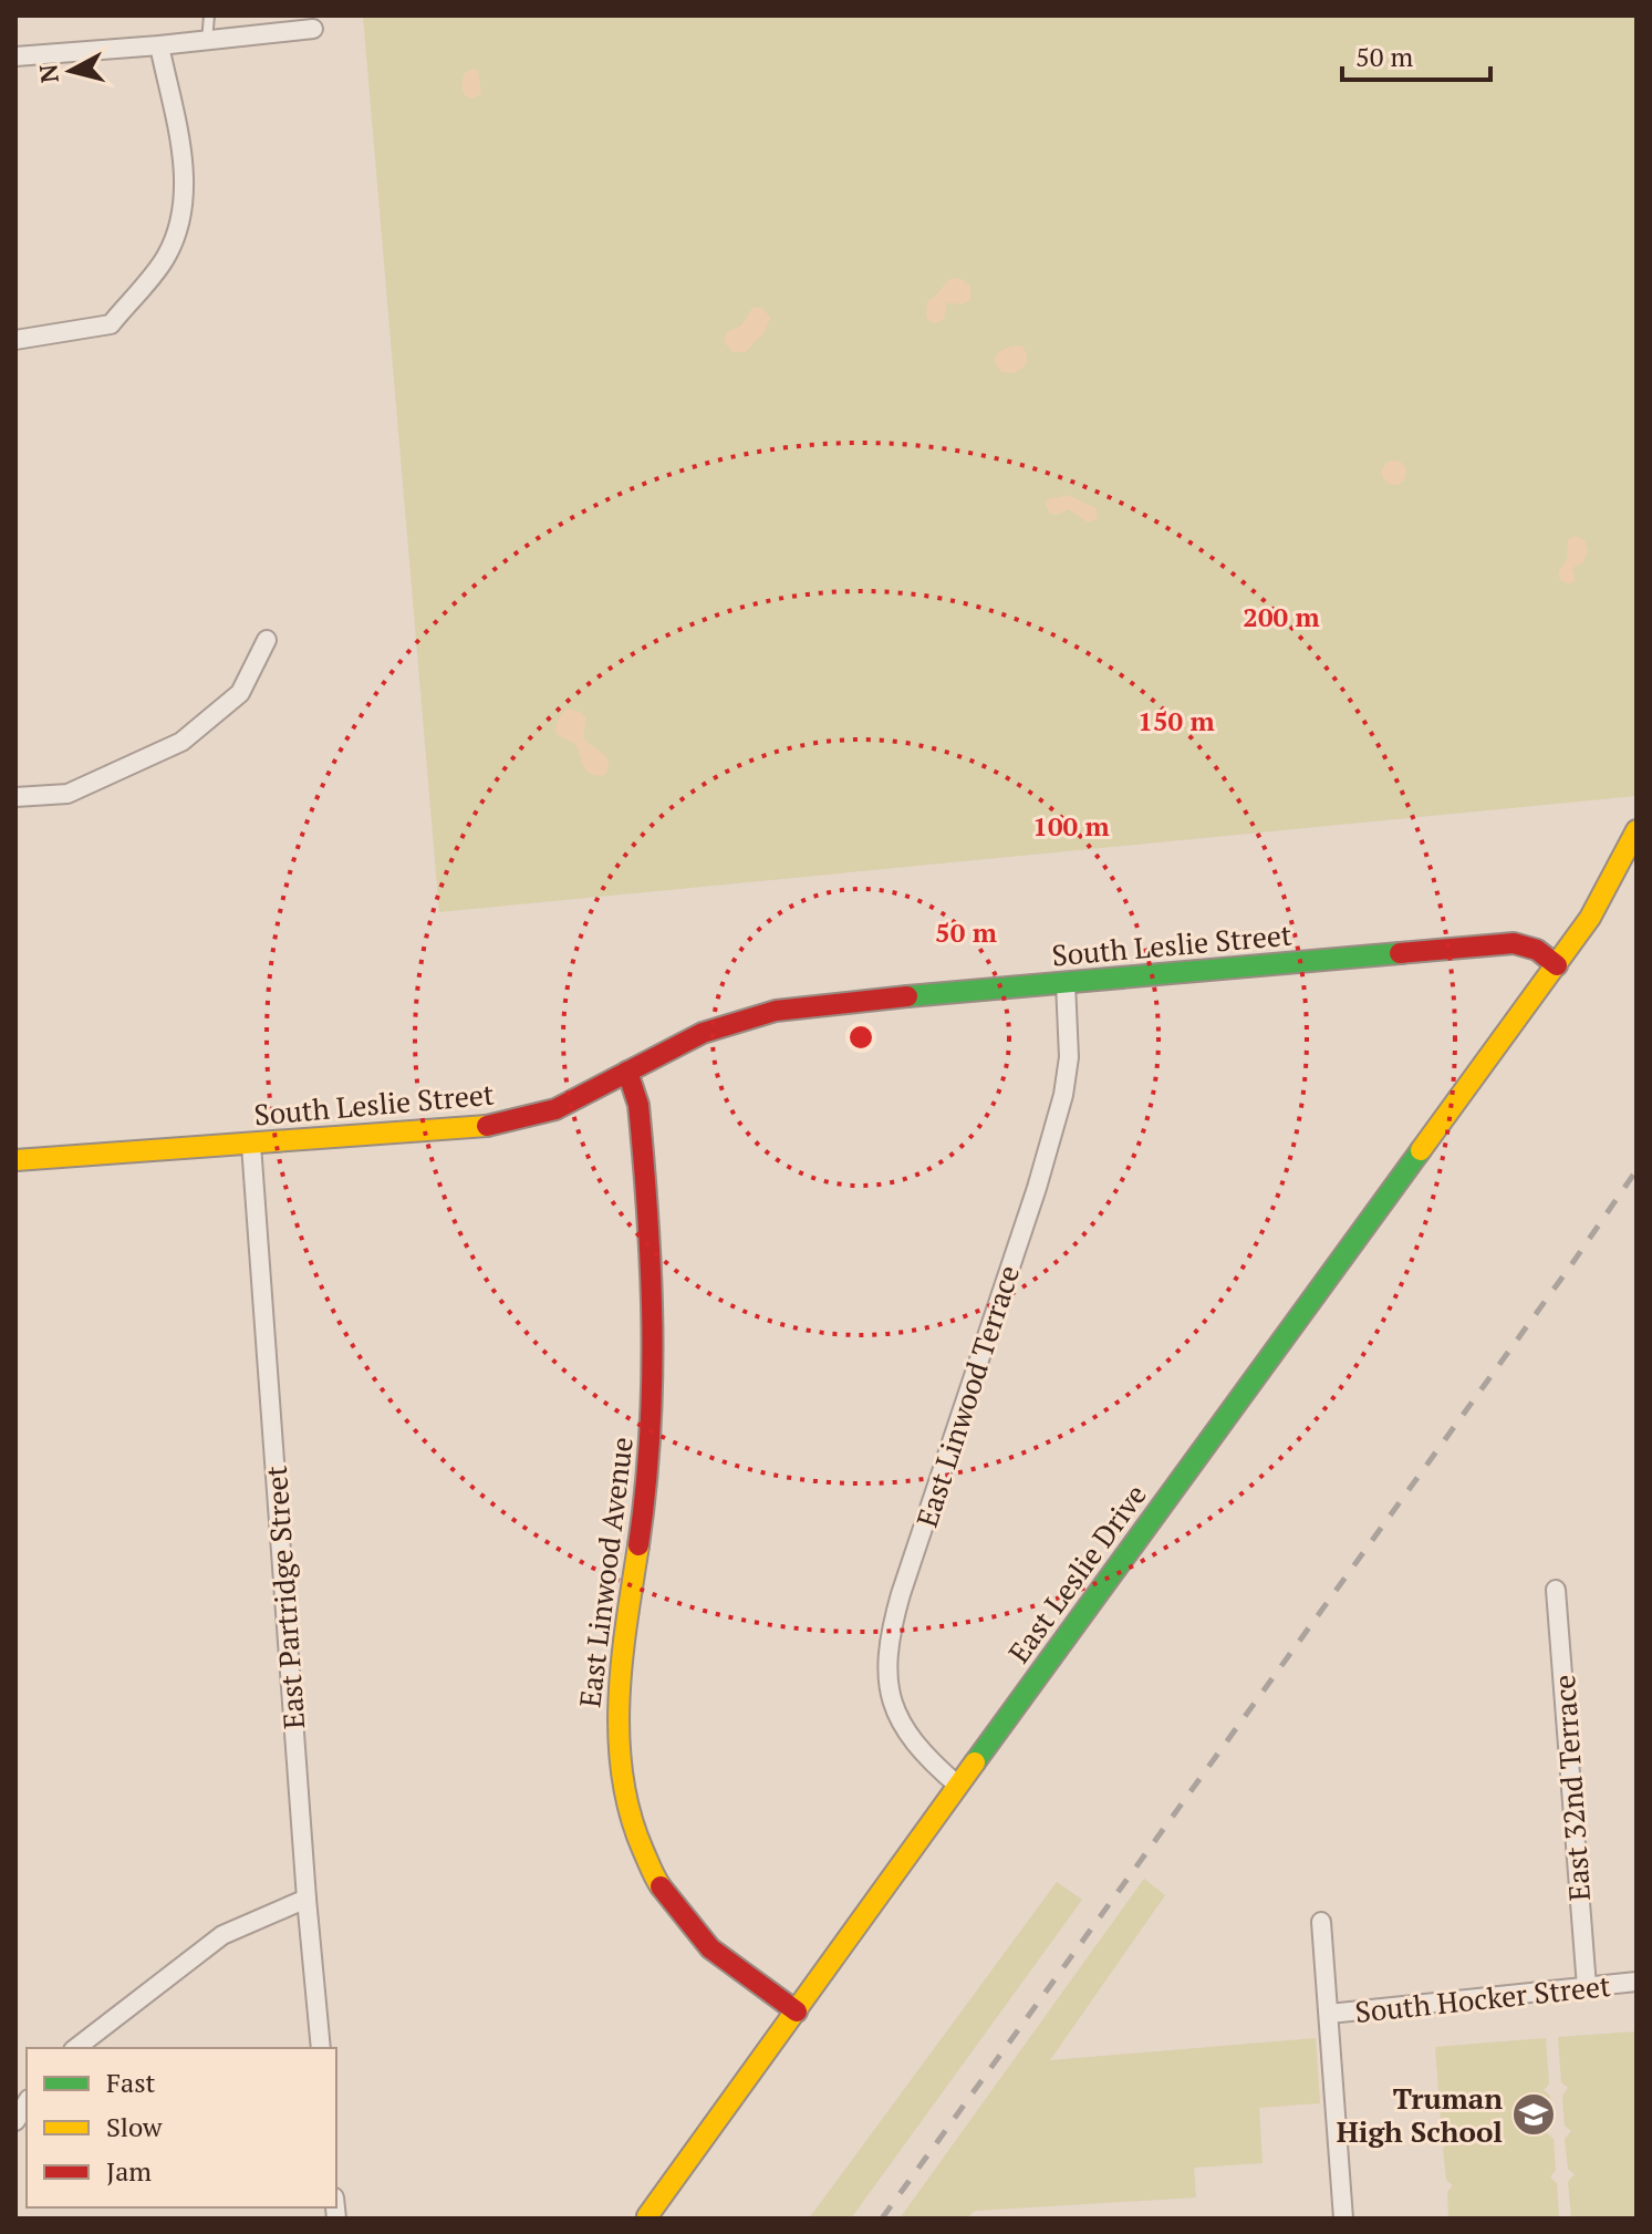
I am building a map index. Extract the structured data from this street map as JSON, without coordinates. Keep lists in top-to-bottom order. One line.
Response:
{"streets":{"street":["South Leslie Street","East Linwood Terrace","East Linwood Avenue","East Leslie Drive","East Partridge Street","East 32nd Terrace","South Hocker Street"]},"crossings":[["South Leslie Street","East Linwood Terrace"],["South Leslie Street","East Linwood Avenue"],["South Leslie Street","East Leslie Drive"],["South Leslie Street","East Partridge Street"],["East Linwood Terrace","East Leslie Drive"],["East Linwood Avenue","East Leslie Drive"],["East 32nd Terrace","South Hocker Street"]],"places":{"school or university":["Truman High School"]},"legend":["Fast","Slow","Jam"],"scale_bar":"50 m","north":"left","rings":["200 m","150 m","100 m","50 m"]}
